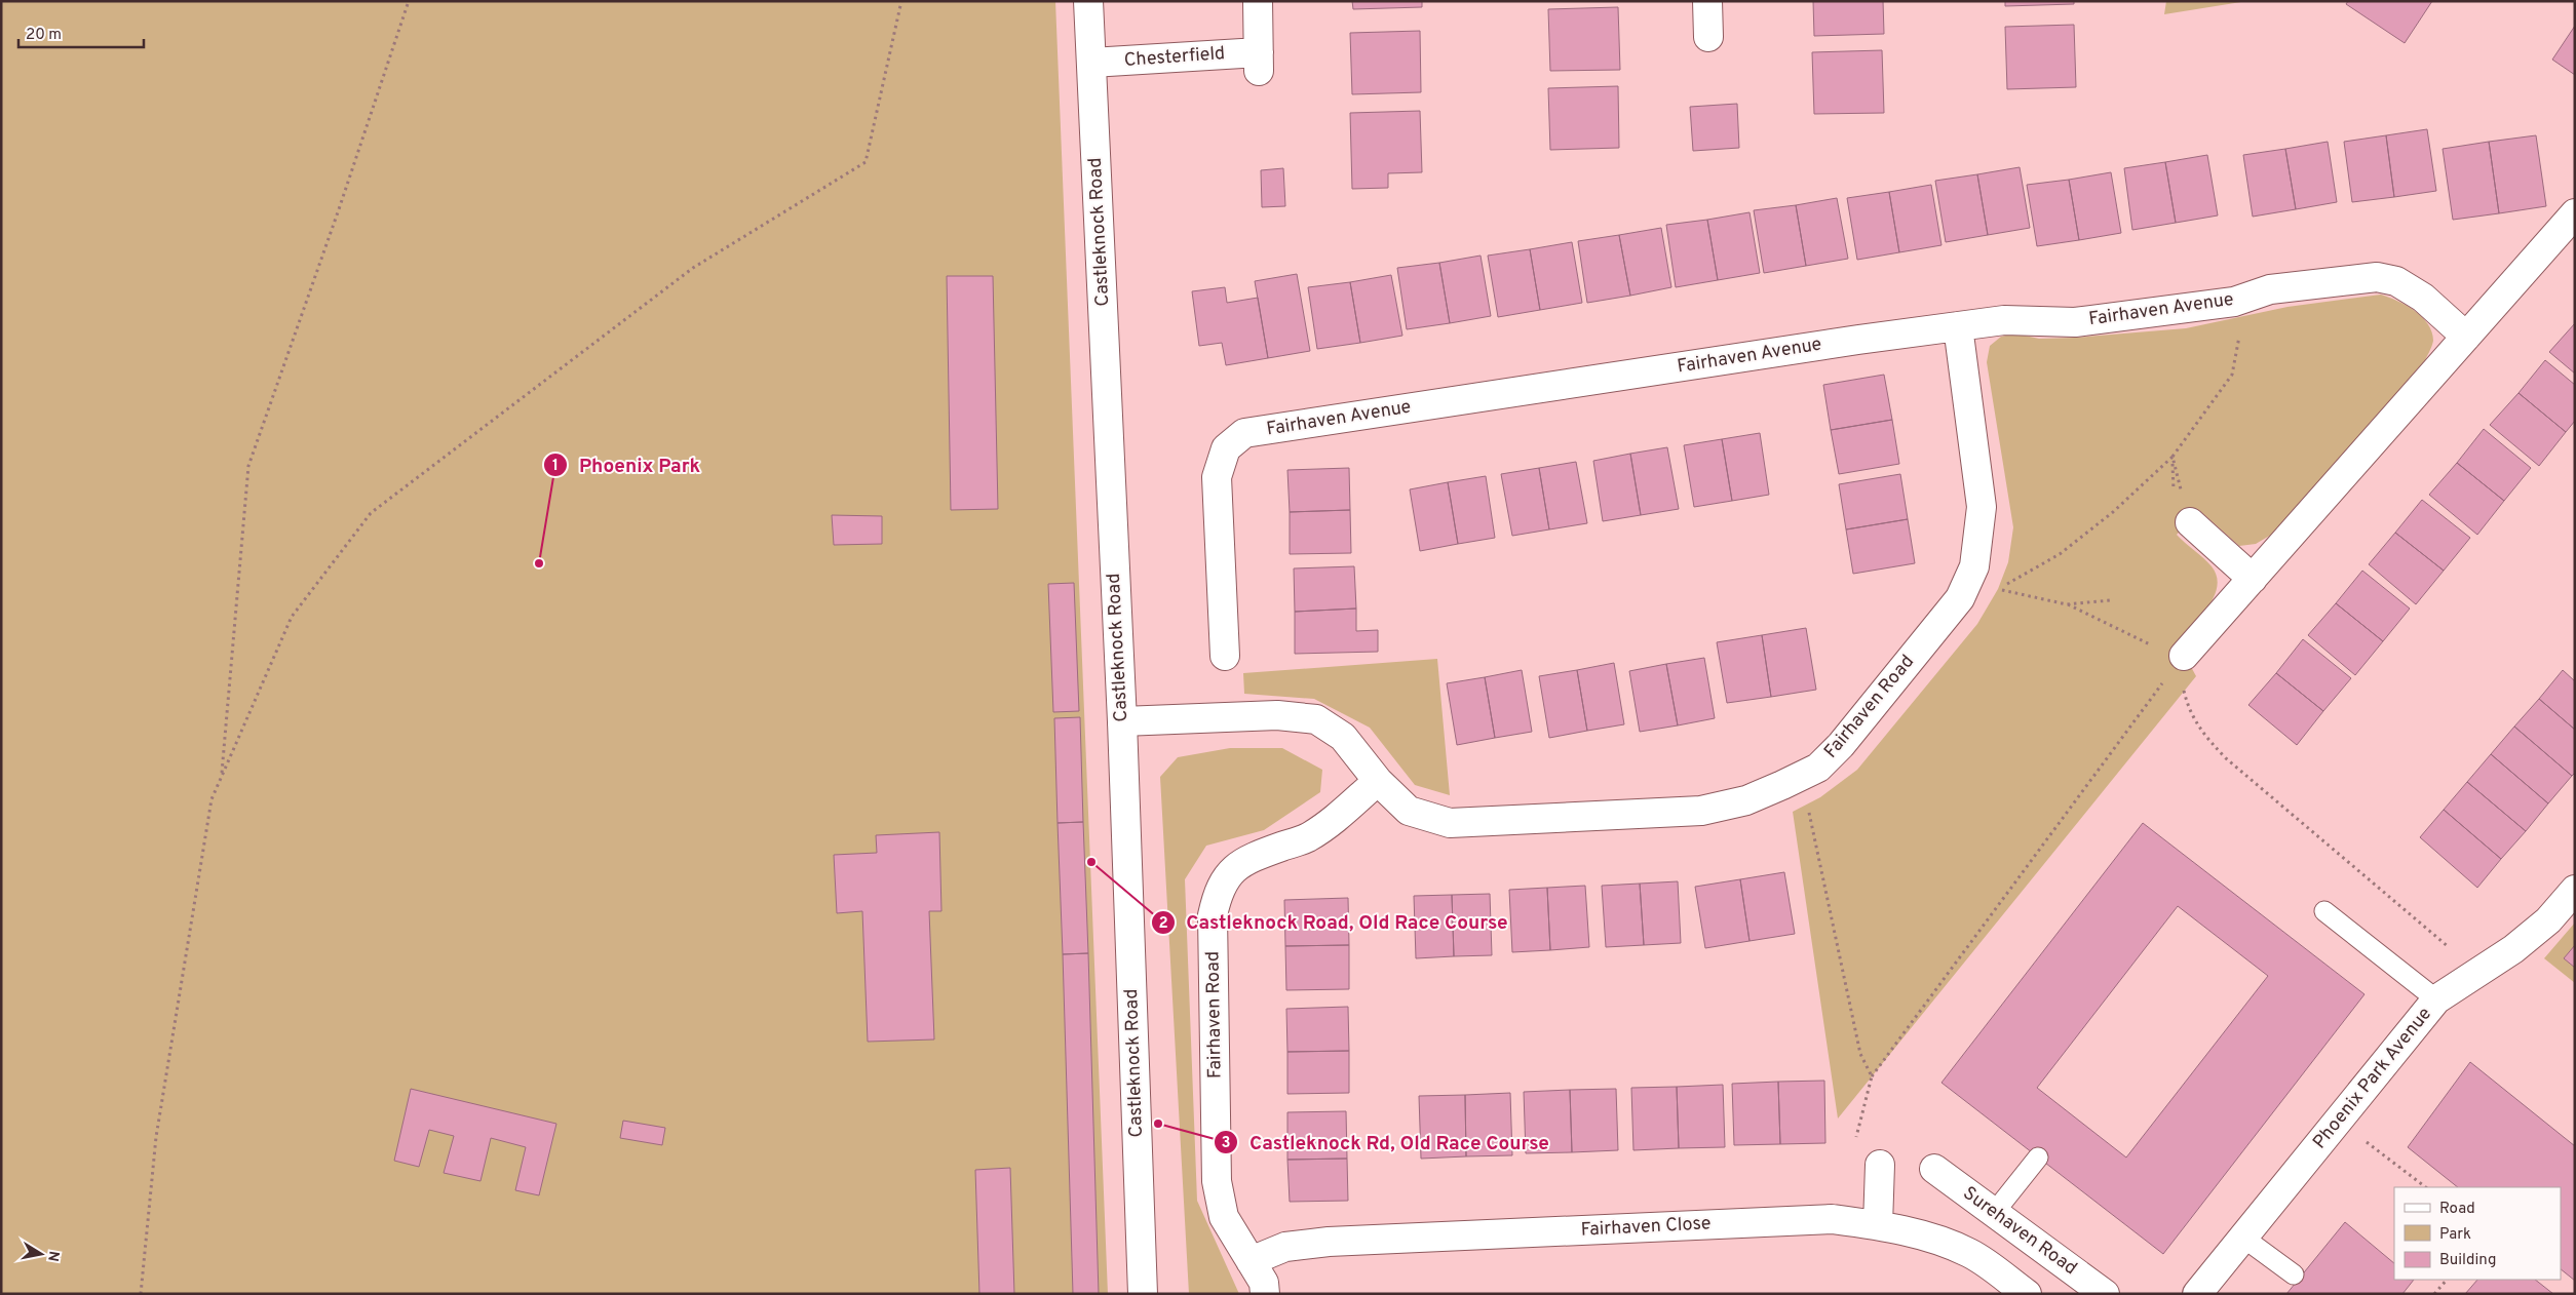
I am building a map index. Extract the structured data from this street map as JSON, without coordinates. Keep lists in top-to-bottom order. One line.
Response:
{"streets":{"street":["Chesterfield","Castleknock Road","Fairhaven Avenue","Fairhaven Road","Phoenix Park Avenue","Fairhaven Close","Surehaven Road"]},"crossings":[["Chesterfield","Castleknock Road"],["Castleknock Road","Fairhaven Road"],["Fairhaven Avenue","Fairhaven Road"],["Fairhaven Road","Fairhaven Close"]],"places":["Phoenix Park","Castleknock Road, Old Race Course","Castleknock Rd, Old Race Course"],"legend":["Road","Park","Building"],"scale_bar":"20 m","north":"right"}
